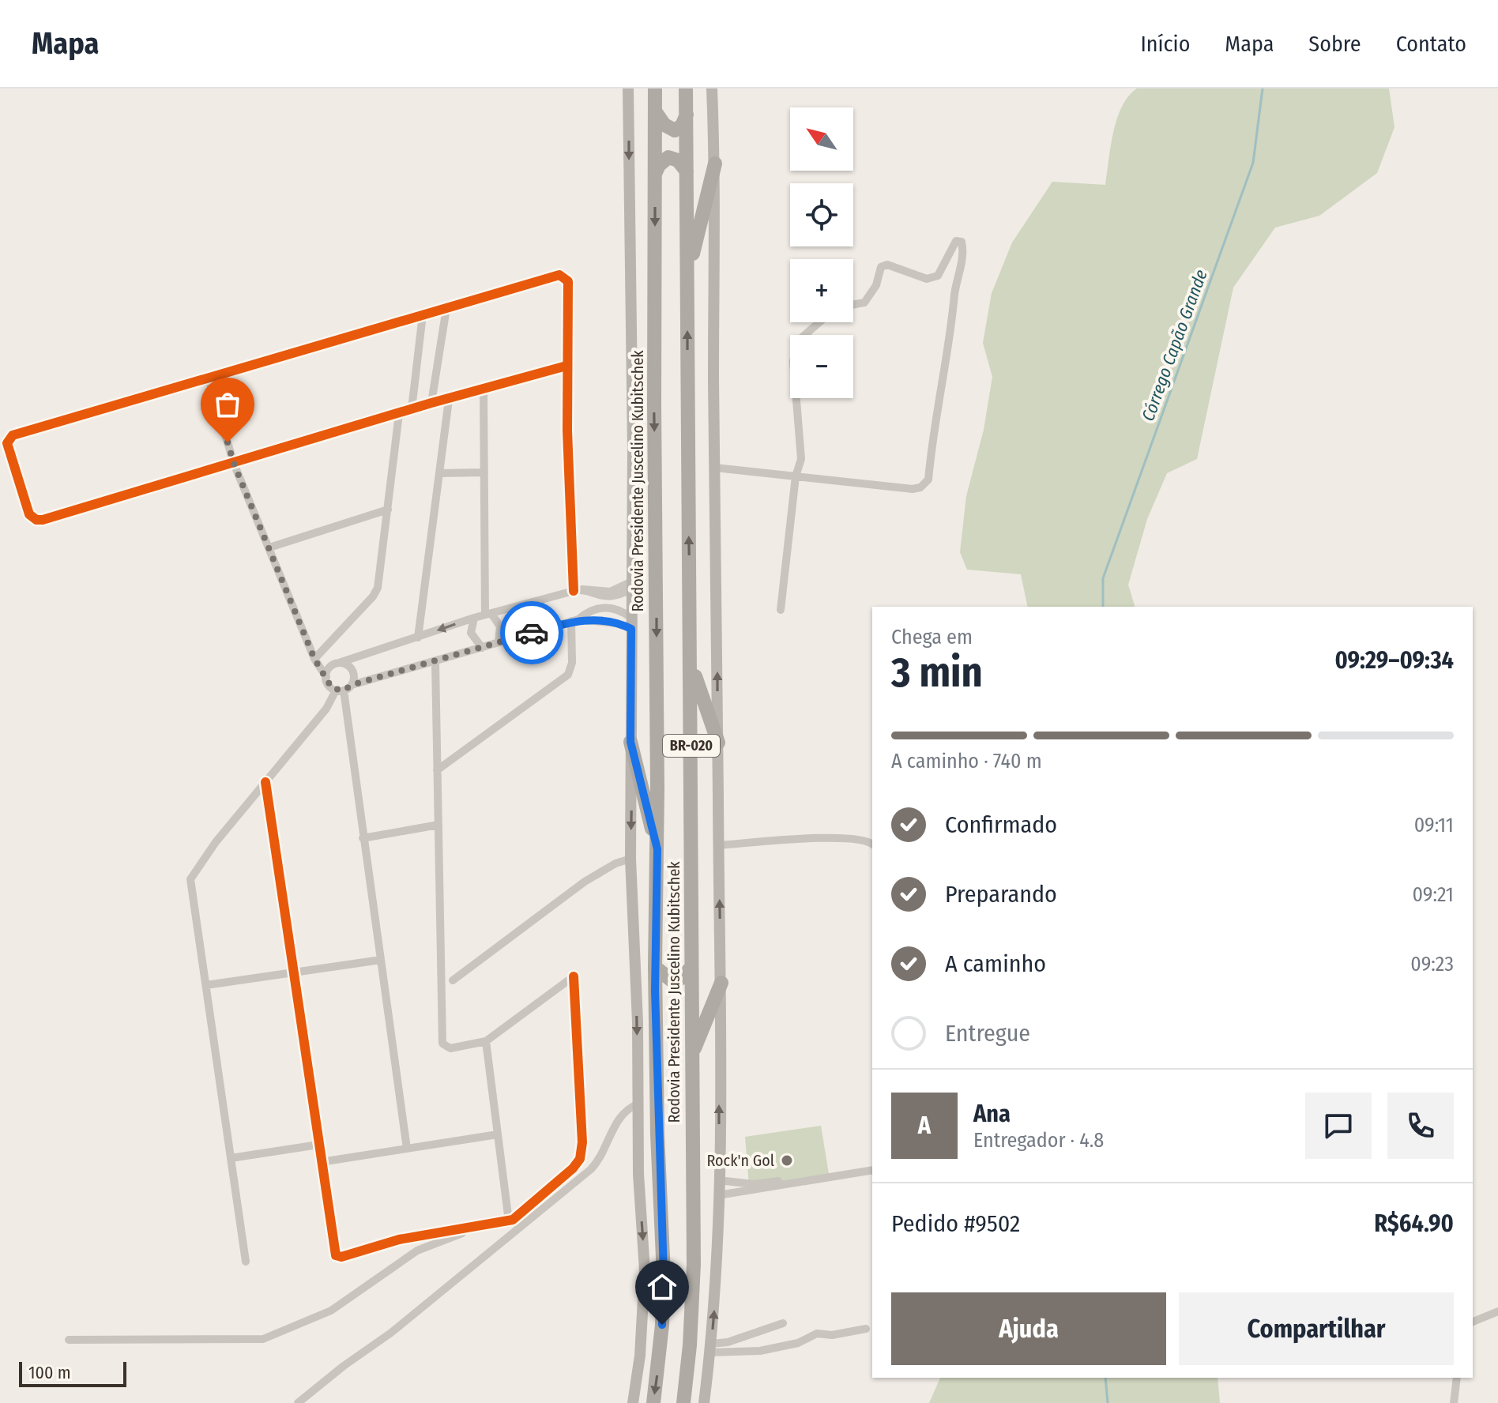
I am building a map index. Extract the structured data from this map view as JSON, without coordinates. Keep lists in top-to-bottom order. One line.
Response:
{"streets":{"highway":["Rodovia Presidente Juscelino Kubitschek","BR-020"]},"water":["Córrego Capão Grande"],"places":["Rock'n Gol"],"scale_bar":"100 m","north":"top left","page":{"header":"Mapa","nav":["Início","Mapa","Sobre","Contato"],"map_buttons":["+","−"],"heading":["3 min","Chega em","09:29–09:34"],"panel":["Ana","Entregador · 4.8","Pedido #9502","R$64.90"],"bar":"A caminho · 740 m","list":[["Confirmado","09:11"],["Preparando","09:21"],["A caminho","09:23"],"Entregue"],"round":"A","buttons":["Ajuda","Compartilhar"],"scale":"100 m"}}
